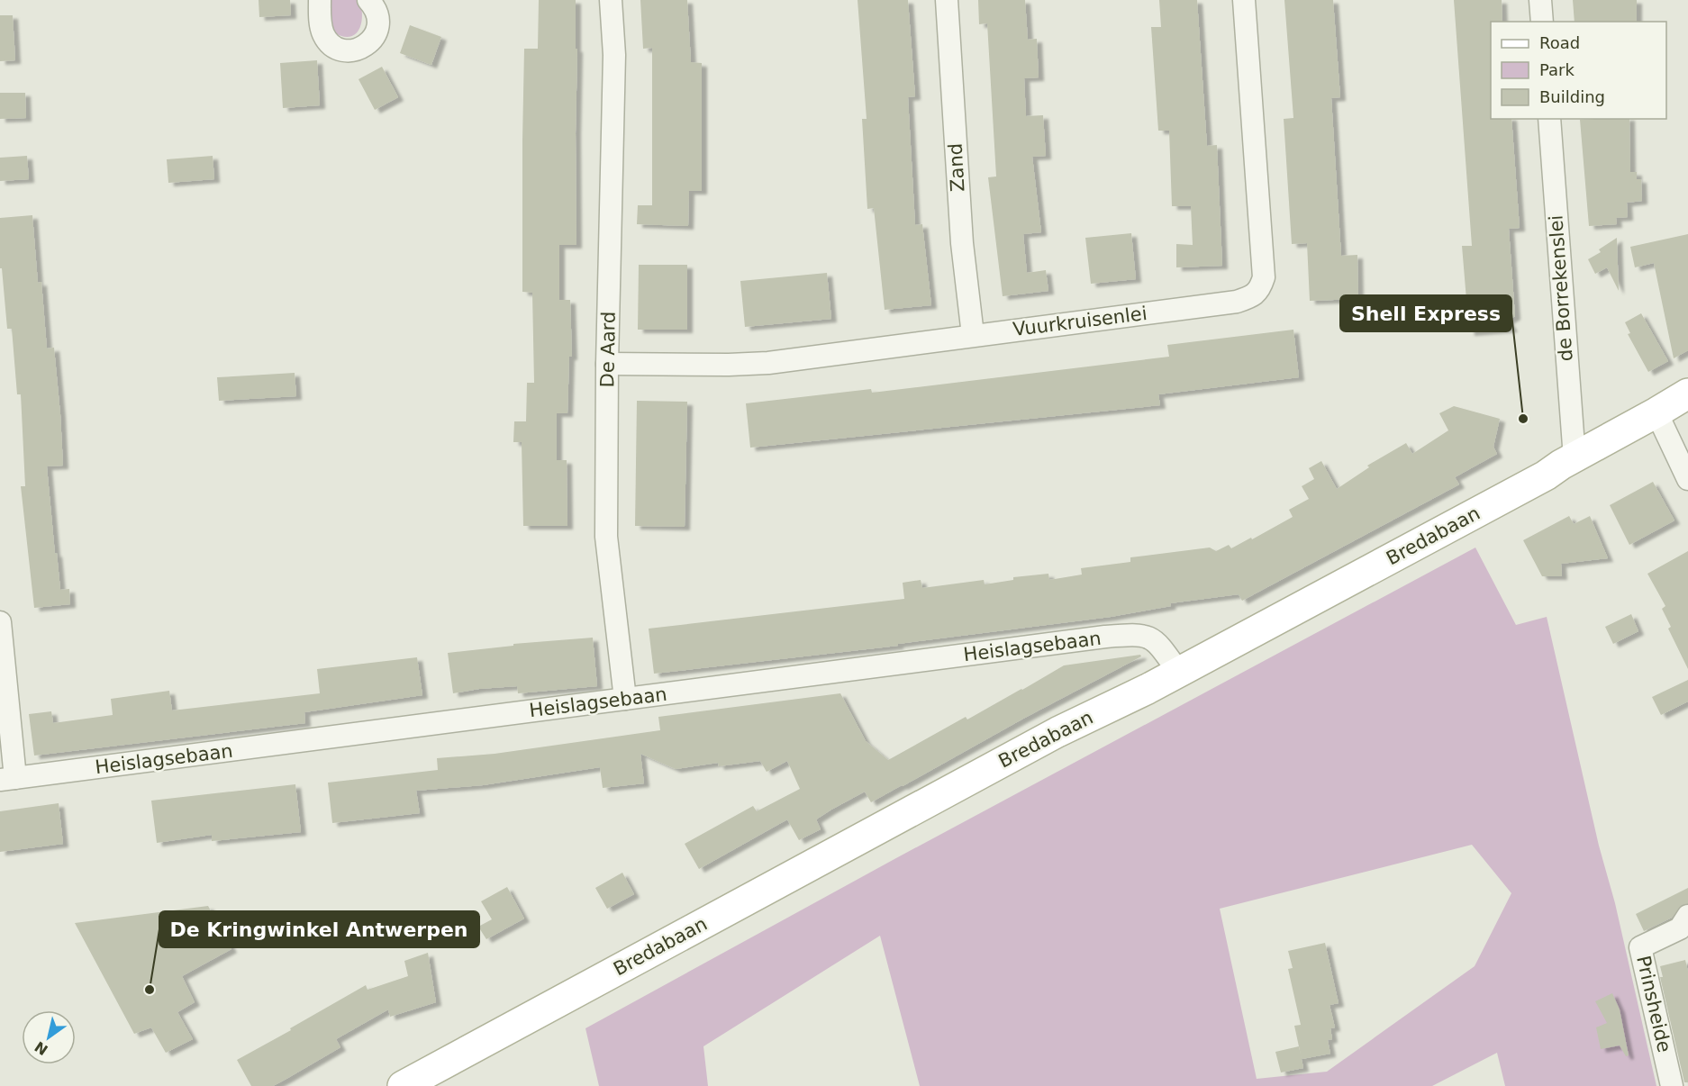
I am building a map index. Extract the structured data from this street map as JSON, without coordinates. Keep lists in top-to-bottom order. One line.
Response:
{"streets":{"main road":["Bredabaan"],"street":["Zand","de Borrekenslei","Vuurkruisenlei","De Aard","Heislagsebaan","Prinsheide"]},"crossings":[["Zand","Vuurkruisenlei"],["de Borrekenslei","Bredabaan"],["Vuurkruisenlei","De Aard"],["De Aard","Heislagsebaan"],["Bredabaan","Heislagsebaan"]],"places":["Shell Express","De Kringwinkel Antwerpen"],"legend":["Road","Park","Building"],"north":"bottom left"}
